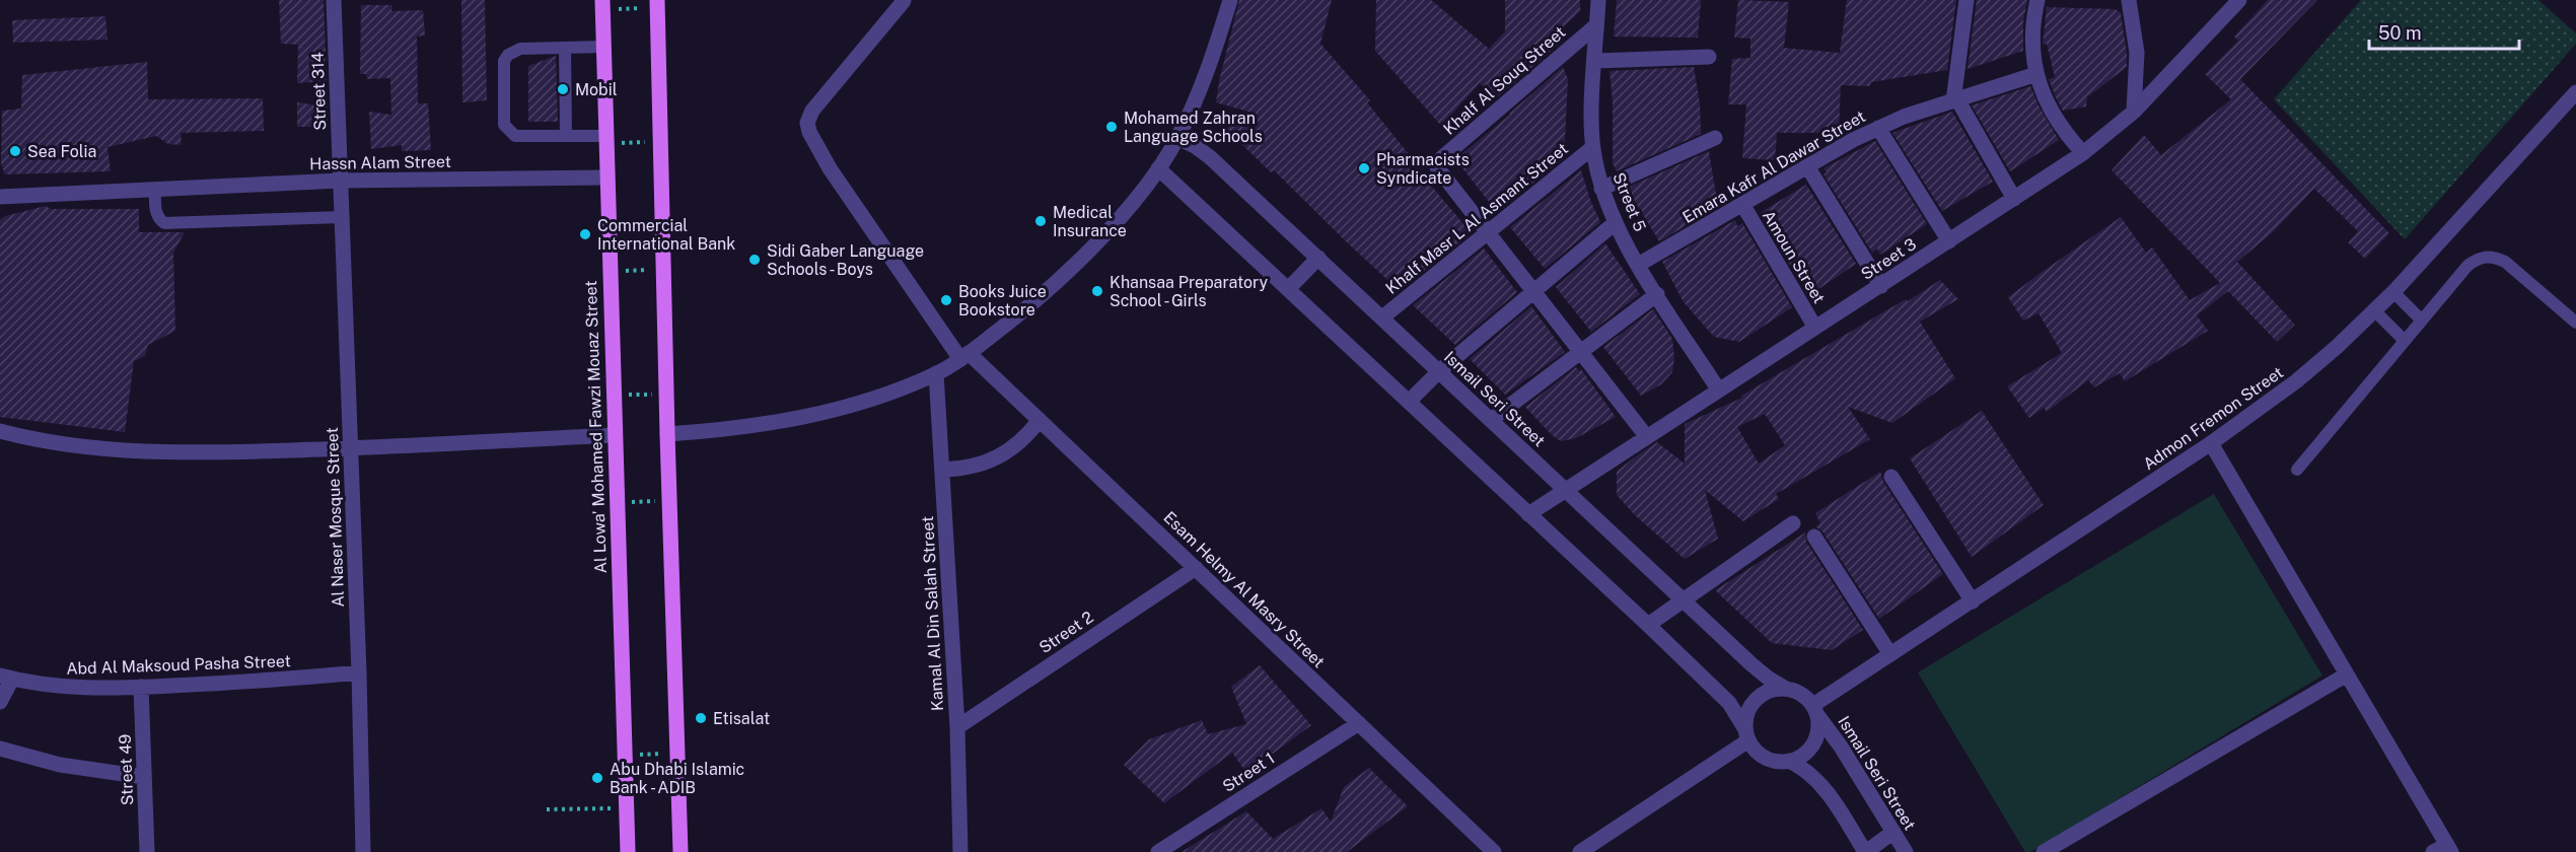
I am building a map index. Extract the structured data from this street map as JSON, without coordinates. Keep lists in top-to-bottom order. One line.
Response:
{"streets":{"main road":["Al Lowa' Mohamed Fawzi Mouaz Street"],"street":["Khalf Al Souq Street","Street 314","Hassn Alam Street","Emara Kafr Al Dawar Street","Street 5","Khalf Masr L Al Asmant Street","Amoun Street","Street 3","Ismail Seri Street","Admon Fremon Street","Al Naser Mosque Street","Esam Helmy Al Masry Street","Kamal Al Din Salah Street","Street 2","Abd Al Maksoud Pasha Street","Street 49","Street 1"]},"crossings":[["Khalf Al Souq Street","Street 5"],["Khalf Al Souq Street","Khalf Masr L Al Asmant Street"],["Street 314","Hassn Alam Street"],["Street 314","Al Naser Mosque Street"],["Hassn Alam Street","Al Lowa' Mohamed Fawzi Mouaz Street"],["Hassn Alam Street","Al Naser Mosque Street"],["Emara Kafr Al Dawar Street","Street 5"],["Emara Kafr Al Dawar Street","Amoun Street"],["Street 5","Khalf Masr L Al Asmant Street"],["Street 5","Street 3"],["Khalf Masr L Al Asmant Street","Ismail Seri Street"],["Amoun Street","Street 3"],["Street 3","Ismail Seri Street"],["Ismail Seri Street","Admon Fremon Street"],["Al Naser Mosque Street","Abd Al Maksoud Pasha Street"],["Esam Helmy Al Masry Street","Street 2"],["Esam Helmy Al Masry Street","Street 1"],["Kamal Al Din Salah Street","Street 2"],["Abd Al Maksoud Pasha Street","Street 49"]],"places":["Mobil","Mohamed Zahran Language Schools","Sea Folia","Pharmacists Syndicate","Medical Insurance","Commercial International Bank","Sidi Gaber Language Schools - Boys","Khansaa Preparatory School - Girls","Books Juice Bookstore","Etisalat","Abu Dhabi Islamic Bank - ADIB"],"scale_bar":"50 m"}
